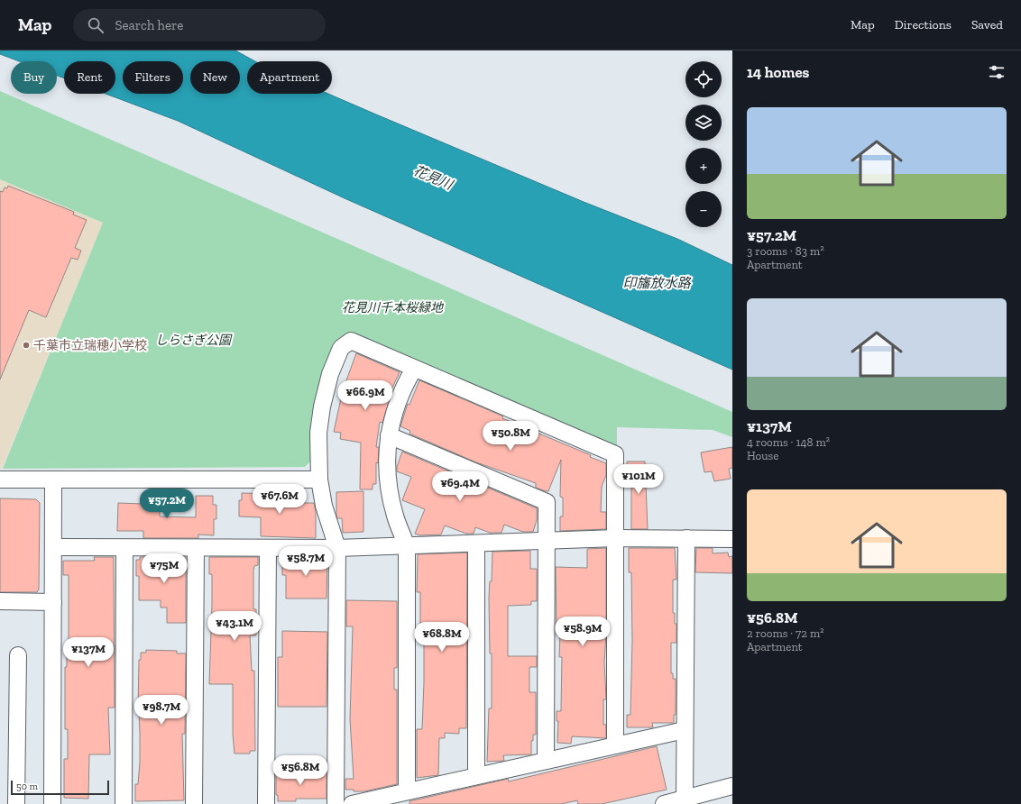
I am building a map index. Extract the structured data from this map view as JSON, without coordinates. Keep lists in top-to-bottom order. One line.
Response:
{"water":["花見川","印旛放水路"],"parks":["花見川千本桜緑地","しらさぎ公園"],"places":["千葉市立瑞穂小学校"],"scale_bar":"50 m","page":{"header":"Map","search":"Search here","nav":["Map","Directions","Saved"],"heading":"14 homes","map_buttons":["+","−"],"chip":["Buy","Rent","Filters","New","Apartment"],"list":[{"name":"¥57.2M","note":"3 rooms · 83 m² · Apartment"},{"name":"¥137M","note":"4 rooms · 148 m² · House"},{"name":"¥56.8M","note":"2 rooms · 72 m² · Apartment"}],"price":["¥66.9M","¥50.8M","¥101M","¥69.4M","¥67.6M","¥57.2M","¥58.7M","¥75M","¥43.1M","¥58.9M","¥68.8M","¥137M","¥98.7M","¥56.8M"],"scale":"50 m"}}
